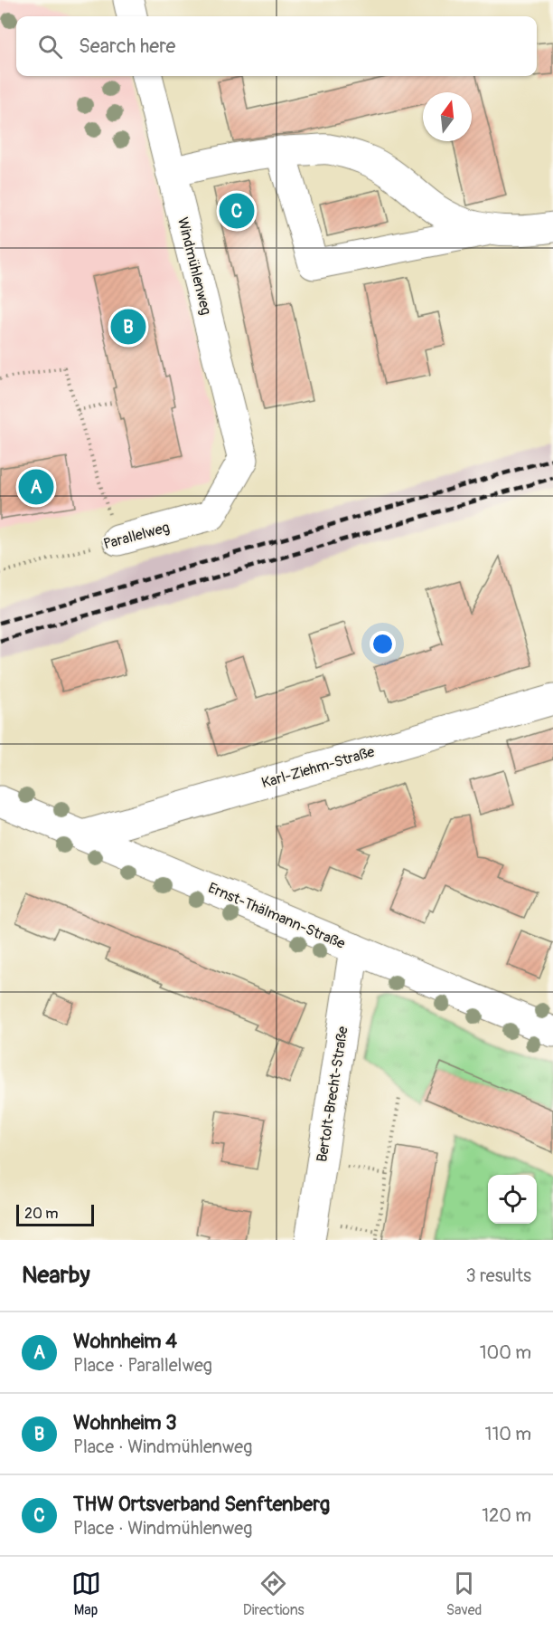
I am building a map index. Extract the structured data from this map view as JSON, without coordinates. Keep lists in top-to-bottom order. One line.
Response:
{"streets":{"street":["Windmühlenweg","Parallelweg","Karl-Ziehm-Straße","Ernst-Thälmann-Straße","Bertolt-Brecht-Straße"]},"crossings":[["Windmühlenweg","Parallelweg"],["Karl-Ziehm-Straße","Ernst-Thälmann-Straße"],["Ernst-Thälmann-Straße","Bertolt-Brecht-Straße"]],"scale_bar":"20 m","north":"top","page":{"search":"Search here","pins":["C","B","A"],"scale":"20 m","heading":["Nearby","3 results"],"list":[{"mark":"A","name":"Wohnheim 4","note":"Place · Parallelweg","value":"100 m"},{"mark":"B","name":"Wohnheim 3","note":"Place · Windmühlenweg","value":"110 m"},{"mark":"C","name":"THW Ortsverband Senftenberg","note":"Place · Windmühlenweg","value":"120 m"}],"nav":["Map","Directions","Saved"]}}
